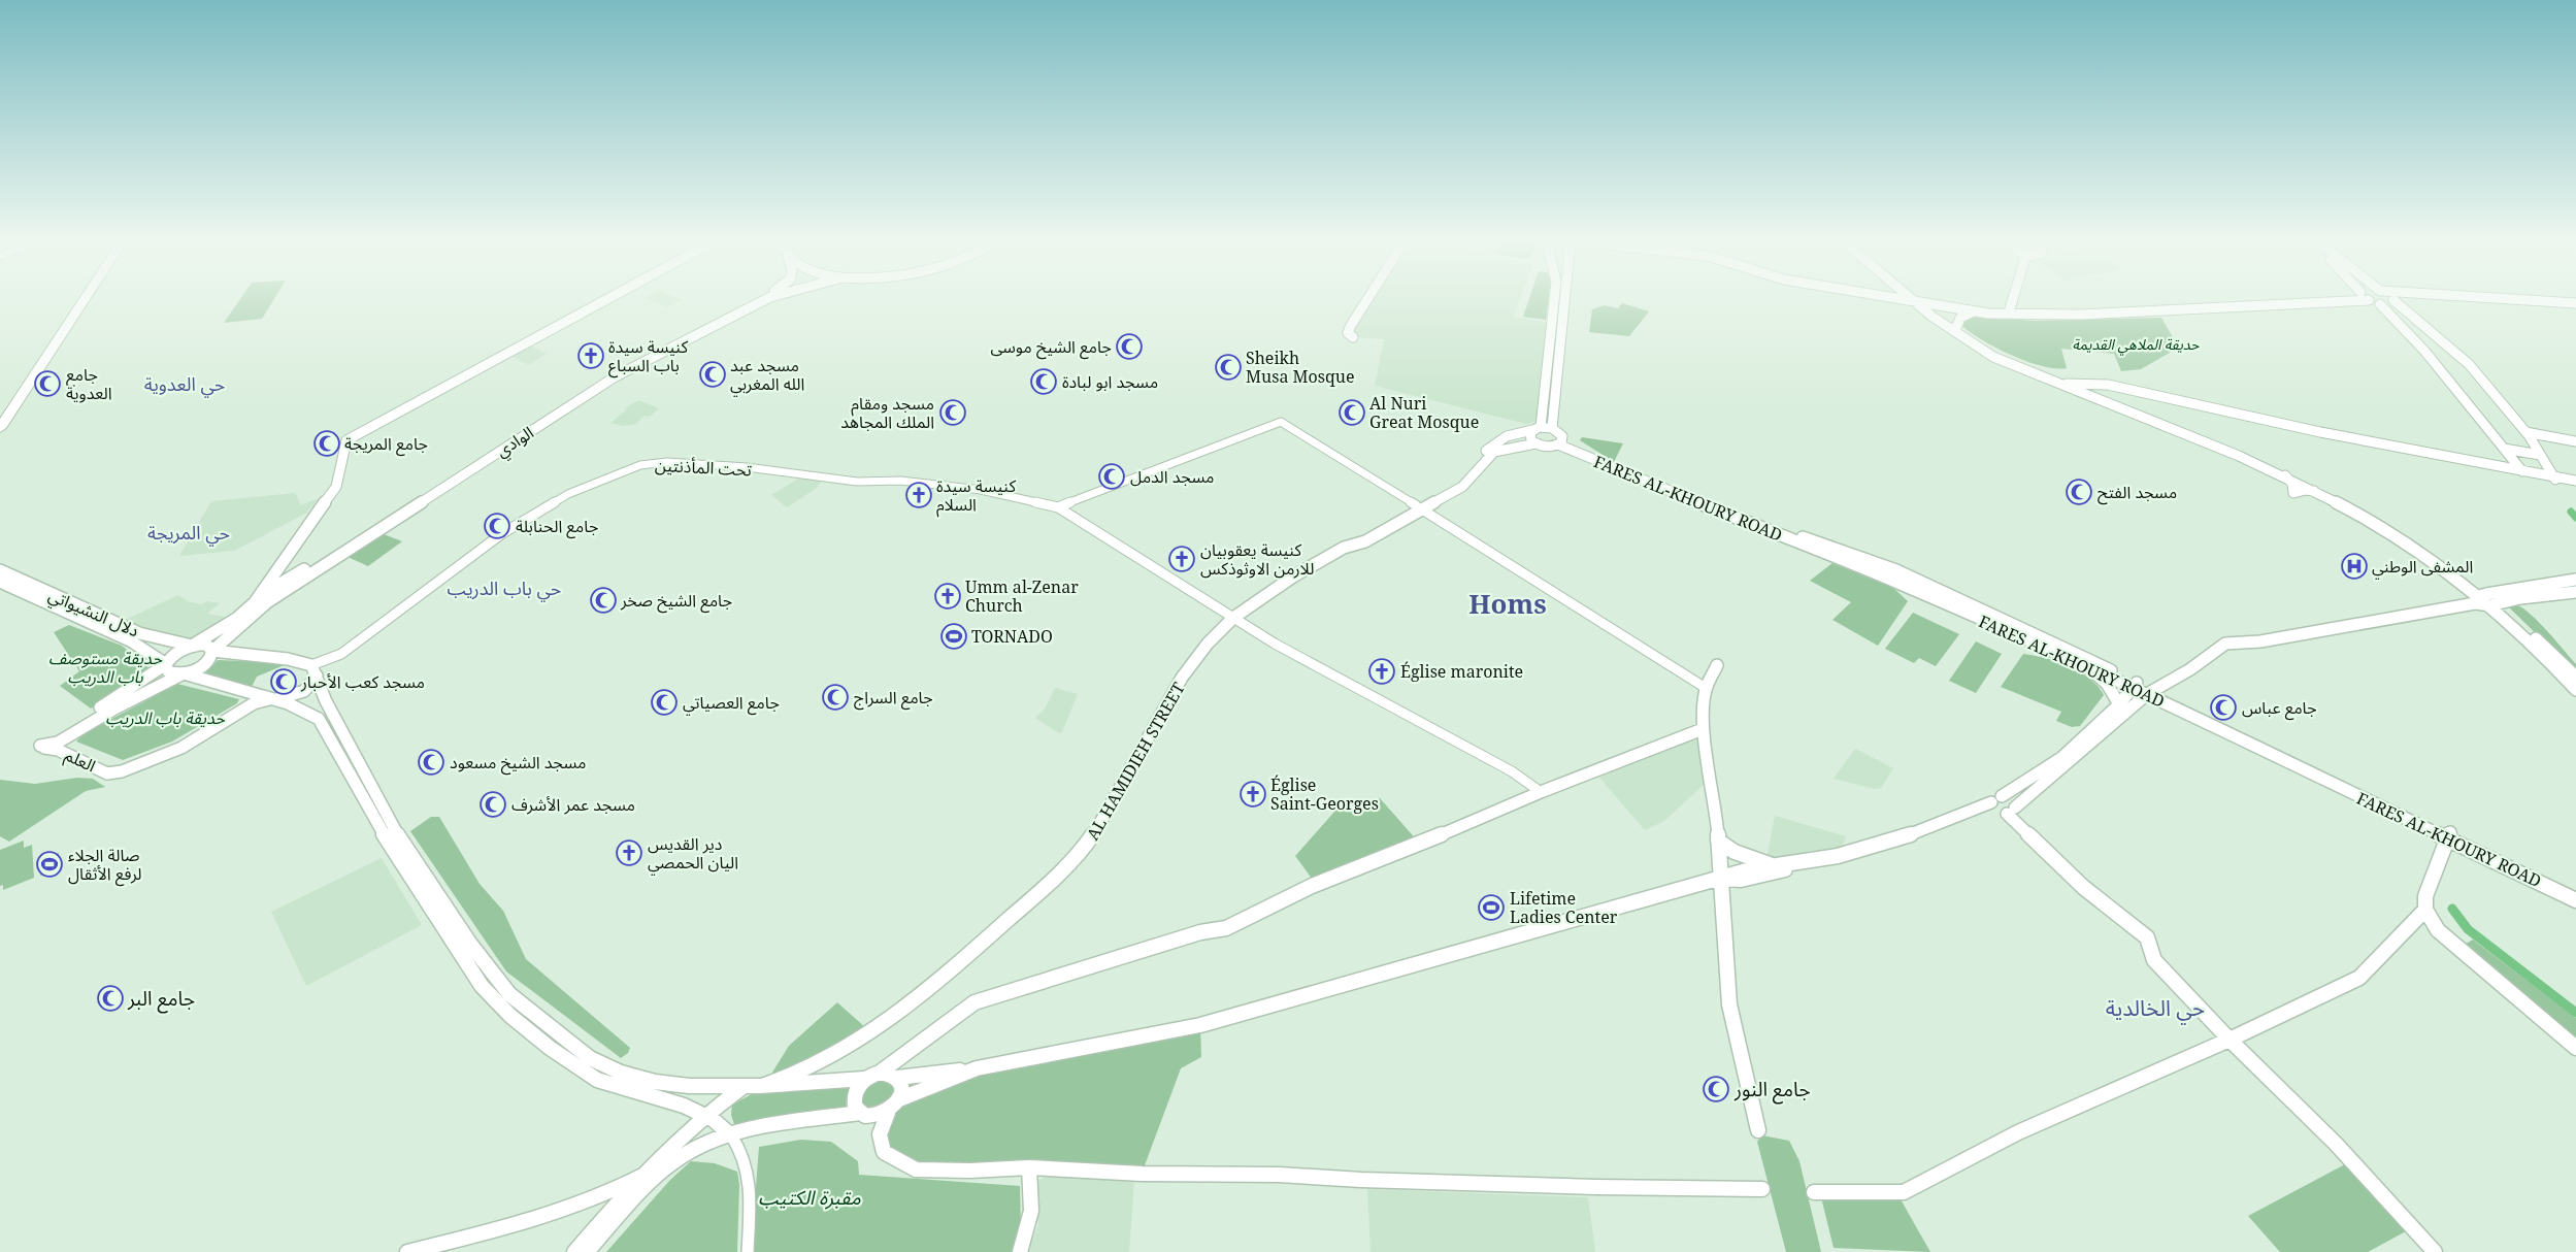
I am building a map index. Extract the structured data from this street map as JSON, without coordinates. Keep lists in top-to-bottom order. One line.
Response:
{"streets":{"main road":["الوادي","FARES AL-KHOURY ROAD","دلال النشيواتي","العلم","AL HAMIDIEH STREET"],"street":["تحت المأذنتين"]},"crossings":[["الوادي","دلال النشيواتي"],["الوادي","العلم"],["تحت المأذنتين","دلال النشيواتي"],["FARES AL-KHOURY ROAD","AL HAMIDIEH STREET"]],"districts":["حي العدوية","حي المريجة","حي باب الدريب","Homs","حي الخالدية"],"parks":["حديقة الملاهي القديمة","حديقة مستوصف باب الدريب","حديقة باب الدريب","مقبرة الكتيب"],"places":{"mosque":["جامع الشيخ موسى","Sheikh Musa Mosque","مسجد عبد الله المغربي","مسجد ابو لبادة","جامع العدوية","مسجد ومقام الملك المجاهد","Al Nuri Great Mosque","جامع المريجة","مسجد الدمل","مسجد الفتح","جامع الحنابلة","جامع الشيخ صخر","مسجد كعب الأحبار","جامع السراج","جامع العصياتي","جامع عباس","مسجد الشيخ مسعود","مسجد عمر الأشرف","جامع البر","جامع النور"],"church":["كنيسة سيدة باب السباع","كنيسة سيدة السلام","كنيسة يعقوبيان للارمن الاوثوذكس","Umm al-Zenar Church","Église maronite","Église Saint-Georges","دير القديس اليان الحمصي"],"hospital":["المشفى الوطني"],"sports":["TORNADO","صالة الجلاء لرفع الأثقال","Lifetime Ladies Center"]}}
